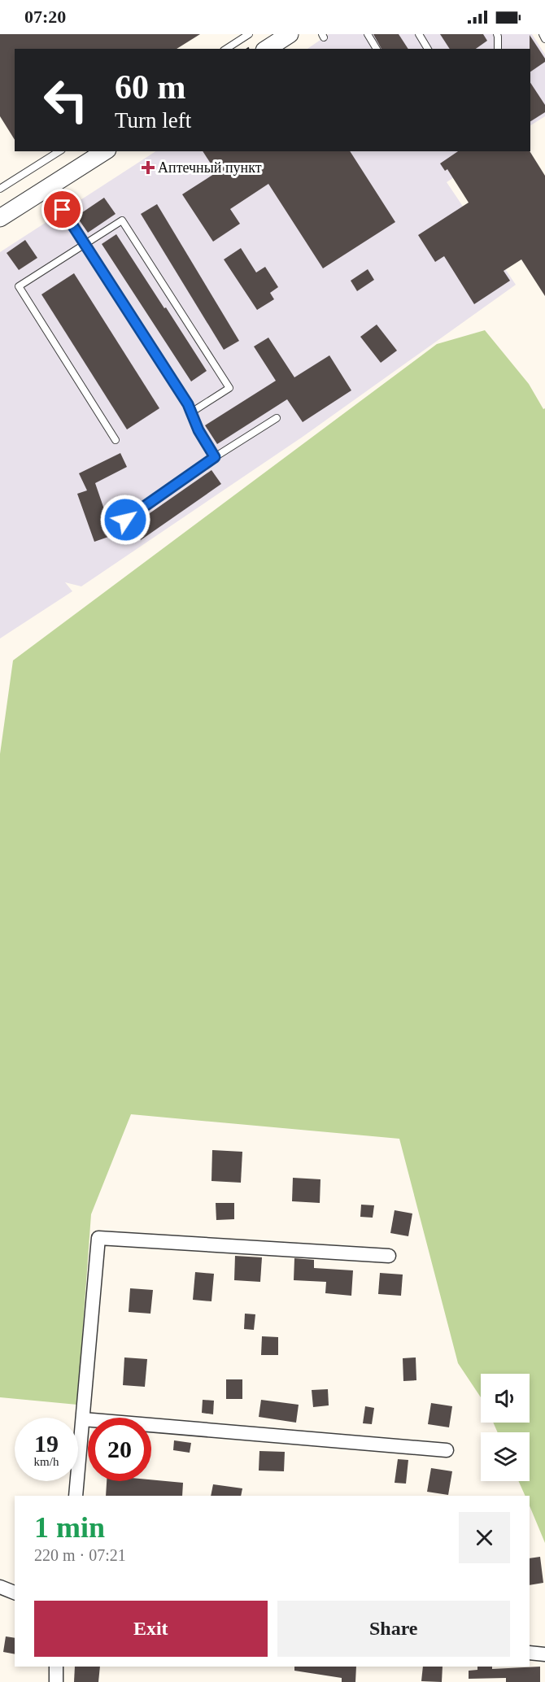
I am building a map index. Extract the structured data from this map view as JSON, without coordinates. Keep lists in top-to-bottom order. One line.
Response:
{"places":{"health":["Аптечный пункт"]},"page":{"status":"07:20","turn":["60 m","Turn left"],"speed":"19 km/h","limit":"20","heading":["1 min","220 m · 07:21"],"buttons":["Exit","Share"]}}
